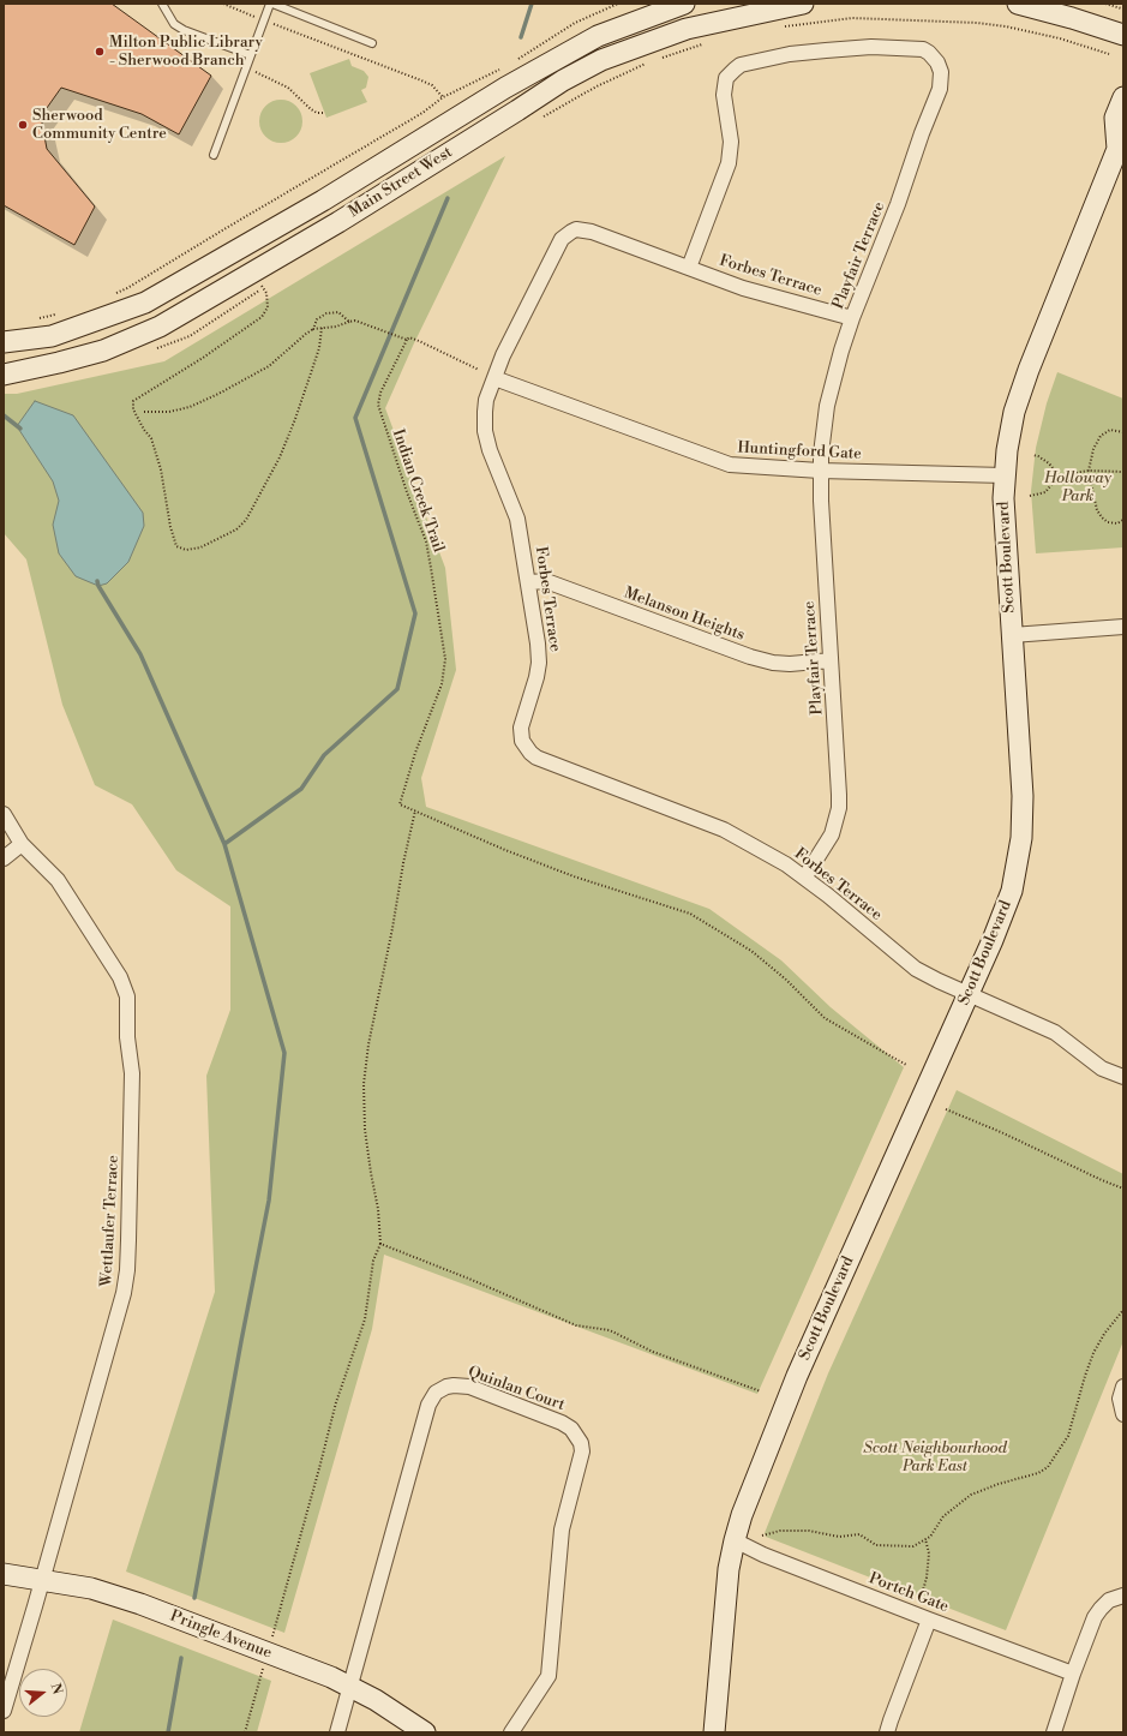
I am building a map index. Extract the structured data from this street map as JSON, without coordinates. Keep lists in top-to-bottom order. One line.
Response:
{"streets":{"street":["Main Street West","Playfair Terrace","Forbes Terrace","Huntingford Gate","Scott Boulevard","Melanson Heights","Wettlaufer Terrace","Quinlan Court","Portch Gate","Pringle Avenue"],"path":["Indian Creek Trail"]},"crossings":[["Playfair Terrace","Forbes Terrace"],["Playfair Terrace","Huntingford Gate"],["Playfair Terrace","Melanson Heights"],["Forbes Terrace","Huntingford Gate"],["Forbes Terrace","Scott Boulevard"],["Forbes Terrace","Melanson Heights"],["Huntingford Gate","Scott Boulevard"],["Scott Boulevard","Portch Gate"],["Wettlaufer Terrace","Pringle Avenue"],["Quinlan Court","Pringle Avenue"]],"parks":["Holloway Park","Scott Neighbourhood Park East"],"places":["Milton Public Library - Sherwood Branch","Sherwood Community Centre"],"north":"right"}
